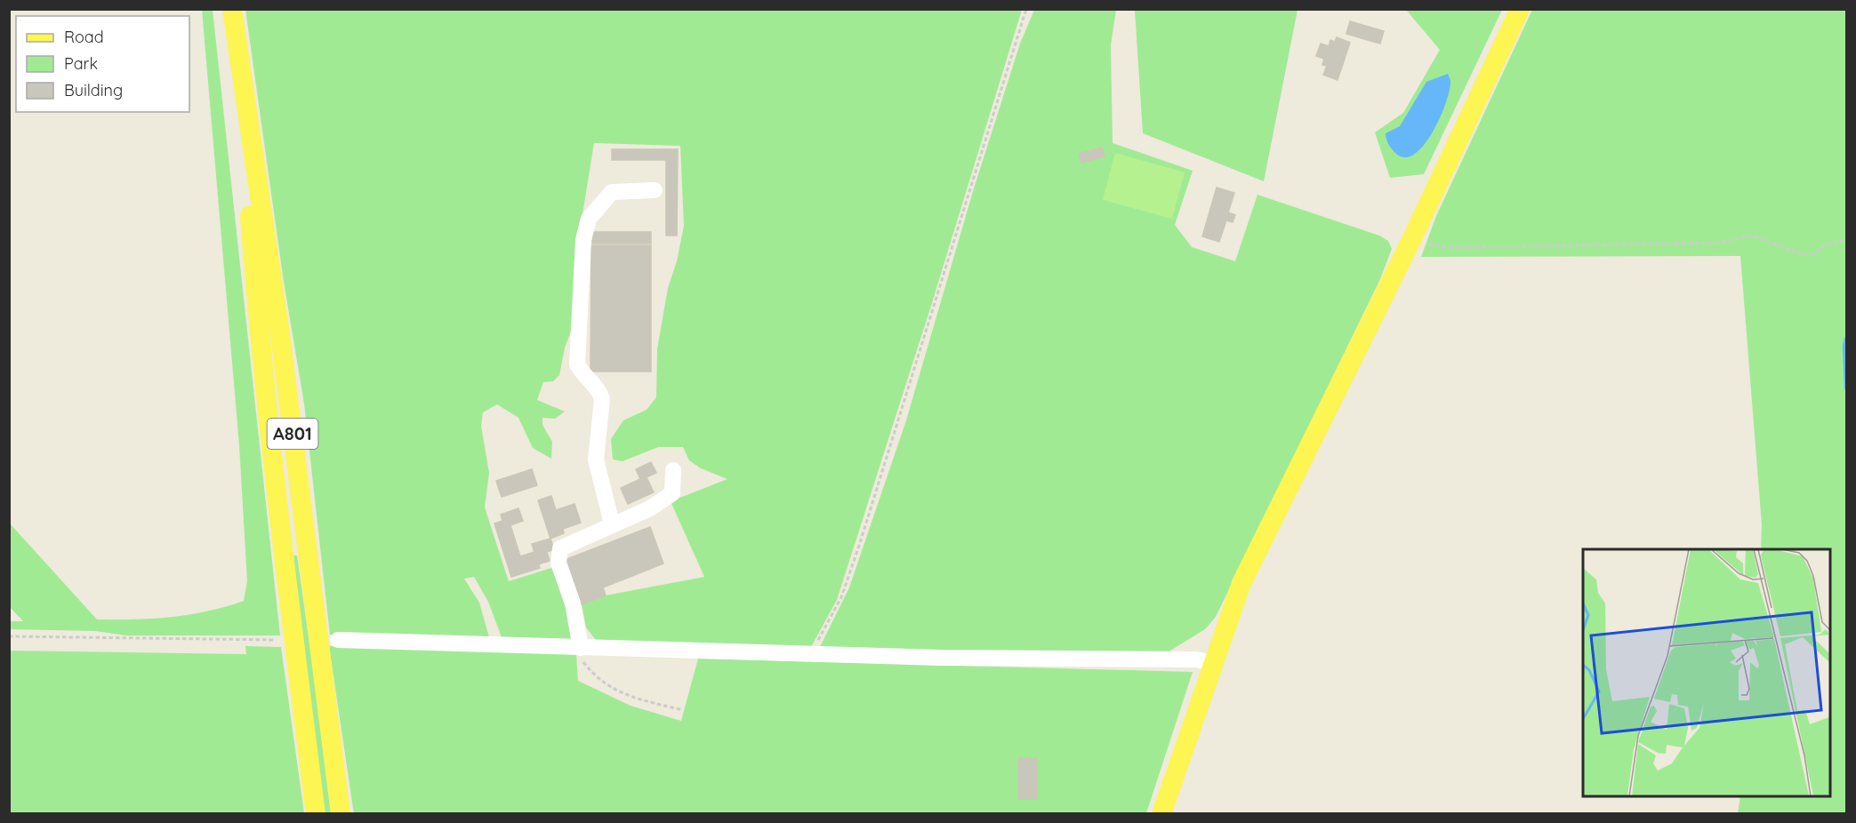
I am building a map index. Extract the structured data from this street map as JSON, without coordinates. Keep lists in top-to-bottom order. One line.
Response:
{"streets":{"main road":["A801"]},"legend":["Road","Park","Building"]}
